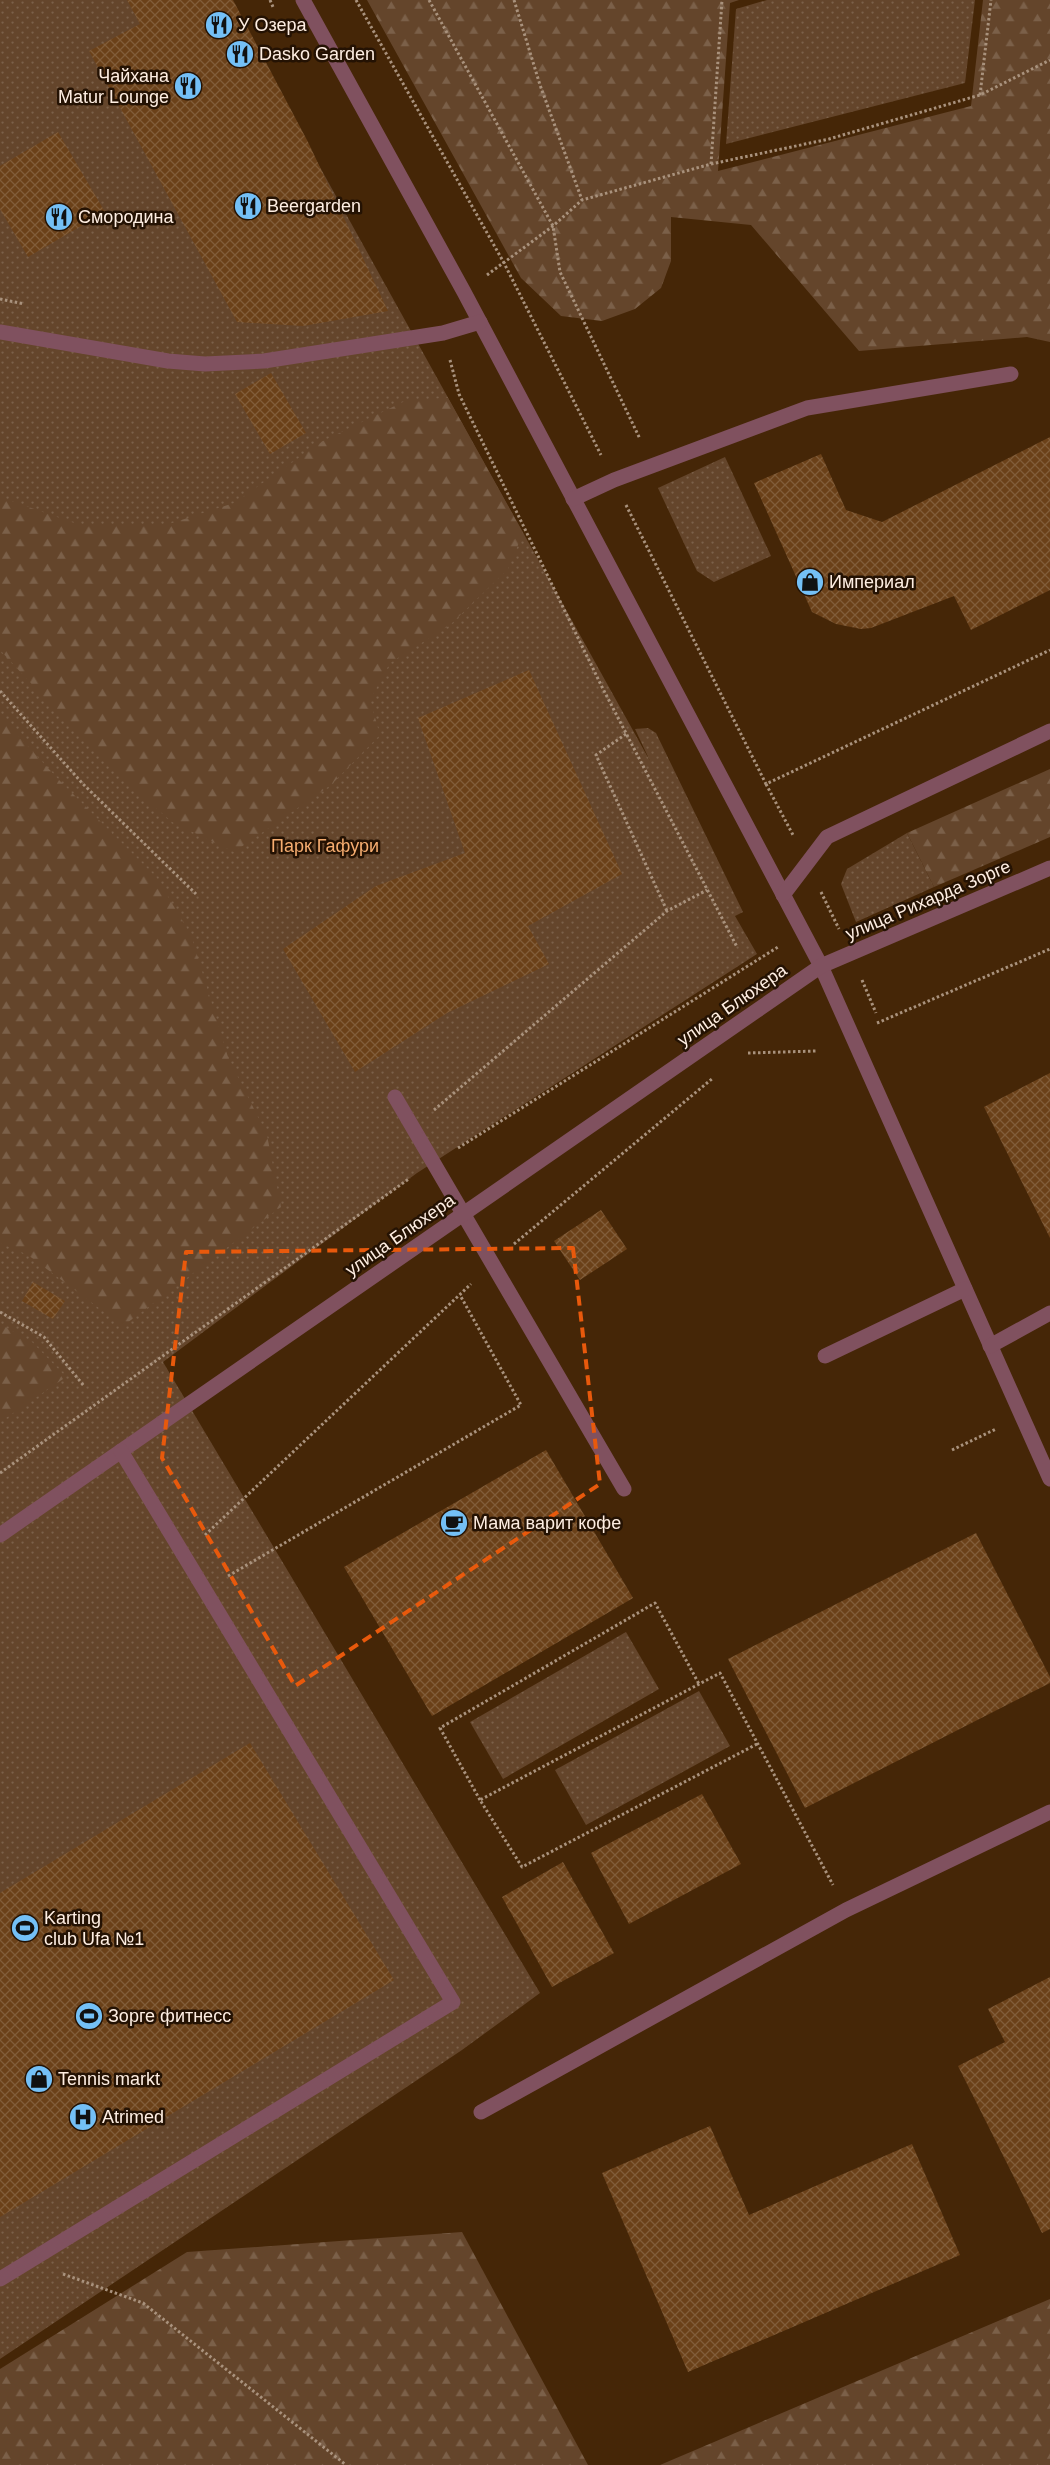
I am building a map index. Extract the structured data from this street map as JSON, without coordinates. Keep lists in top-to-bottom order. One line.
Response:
{"streets":{"street":["улица Рихарда Зорге","улица Блюхера"]},"crossings":[["улица Рихарда Зорге","улица Блюхера"]],"parks":["Парк Гафури"],"places":{"restaurant":["У Озера","Dasko Garden","Чайхана Matur Lounge","Beergarden","Смородина"],"shop":["Империал","Tennis markt"],"cafe":["Мама варит кофе"],"sports":["Karting club Ufa №1","Зорге фитнесс"],"hospital":["Atrimed"]}}
